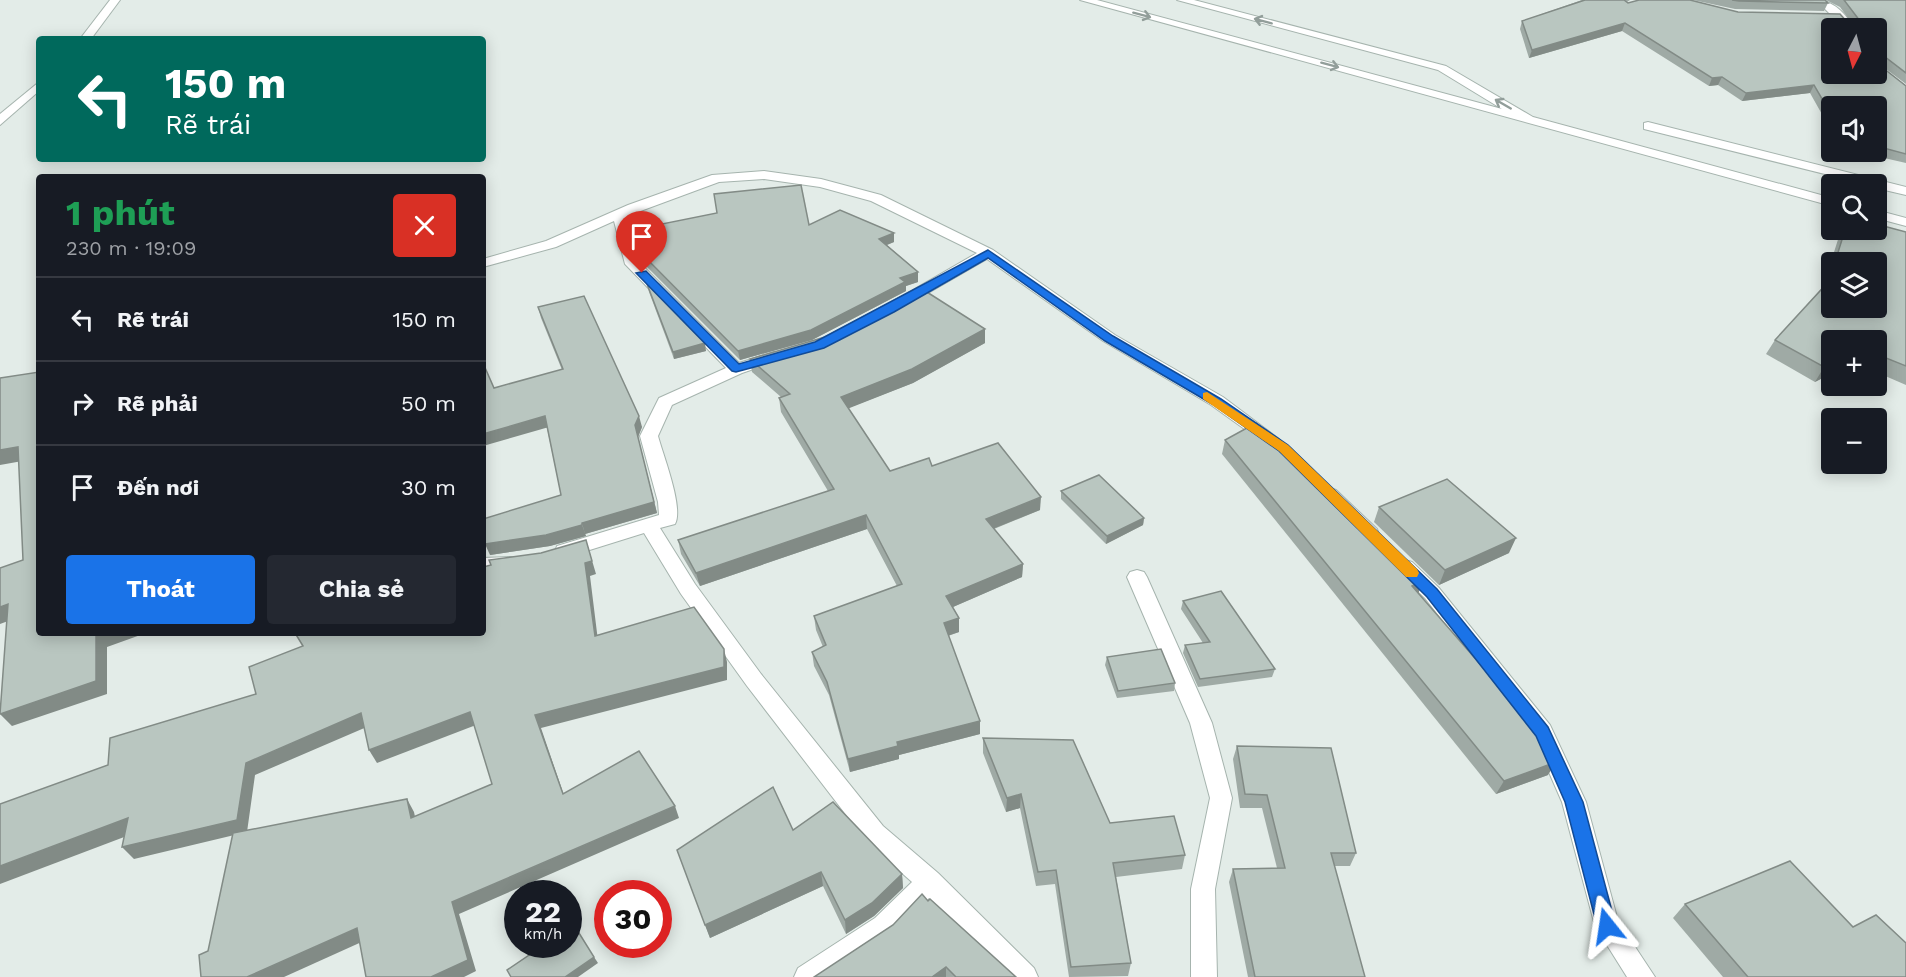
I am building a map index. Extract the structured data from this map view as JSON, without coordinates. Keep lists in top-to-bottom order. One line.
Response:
{"north":"bottom","page":{"map_buttons":["+","−"],"turn":["150 m","Rẽ trái"],"heading":["1 phút","230 m · 19:09"],"list":[{"name":"Rẽ trái","value":"150 m"},{"name":"Rẽ phải","value":"50 m"},{"name":"Đến nơi","value":"30 m"}],"buttons":["Thoát","Chia sẻ"],"speed":"22 km/h","limit":"30"}}
